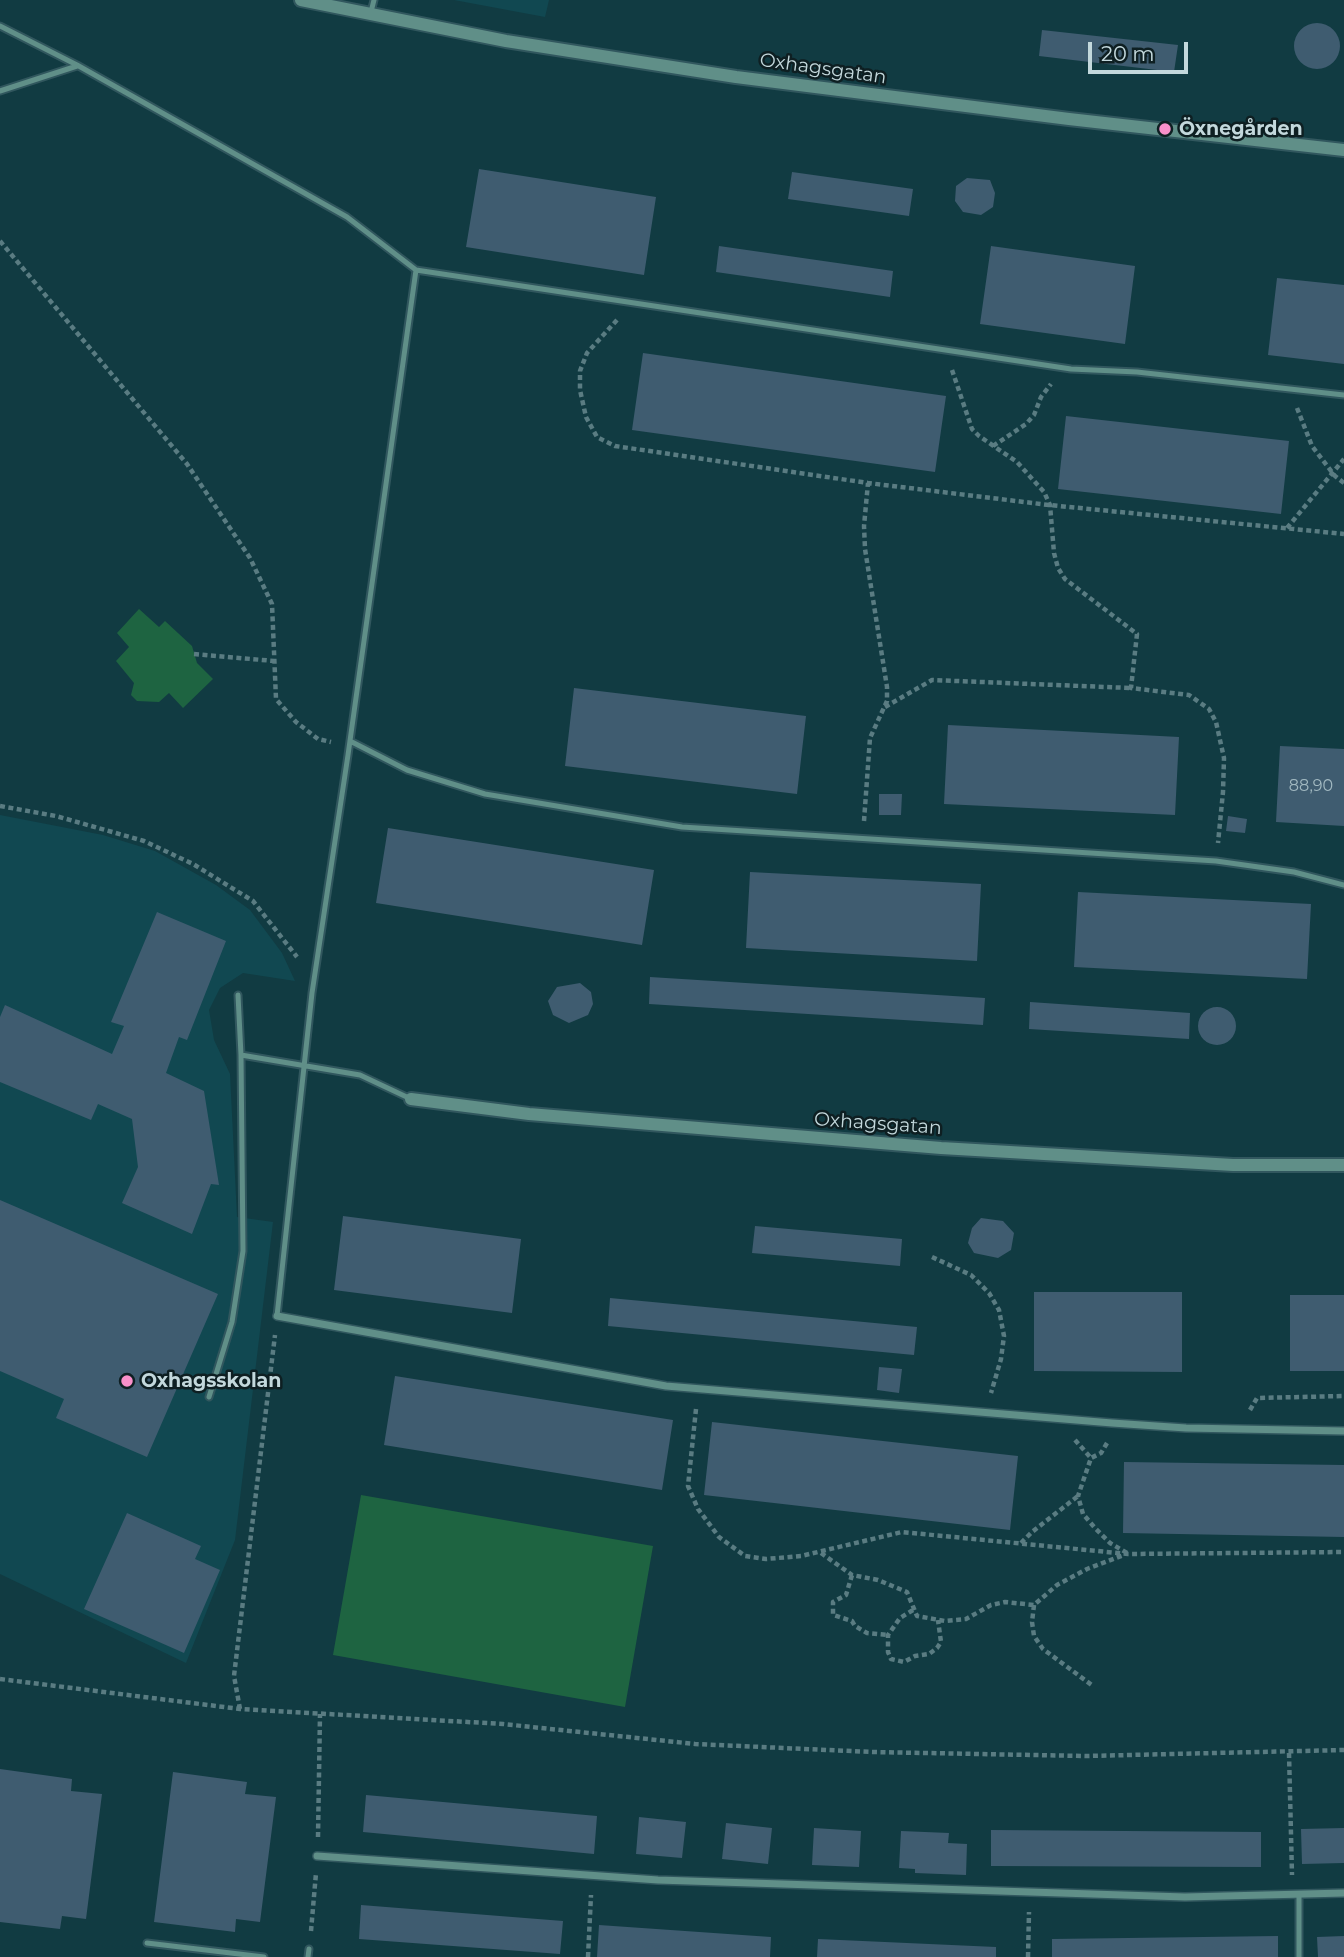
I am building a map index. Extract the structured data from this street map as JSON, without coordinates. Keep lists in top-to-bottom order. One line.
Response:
{"streets":{"street":["Oxhagsgatan"]},"places":["Öxnegården","Oxhagsskolan"],"house_numbers":["88,90"],"scale_bar":"20 m"}
